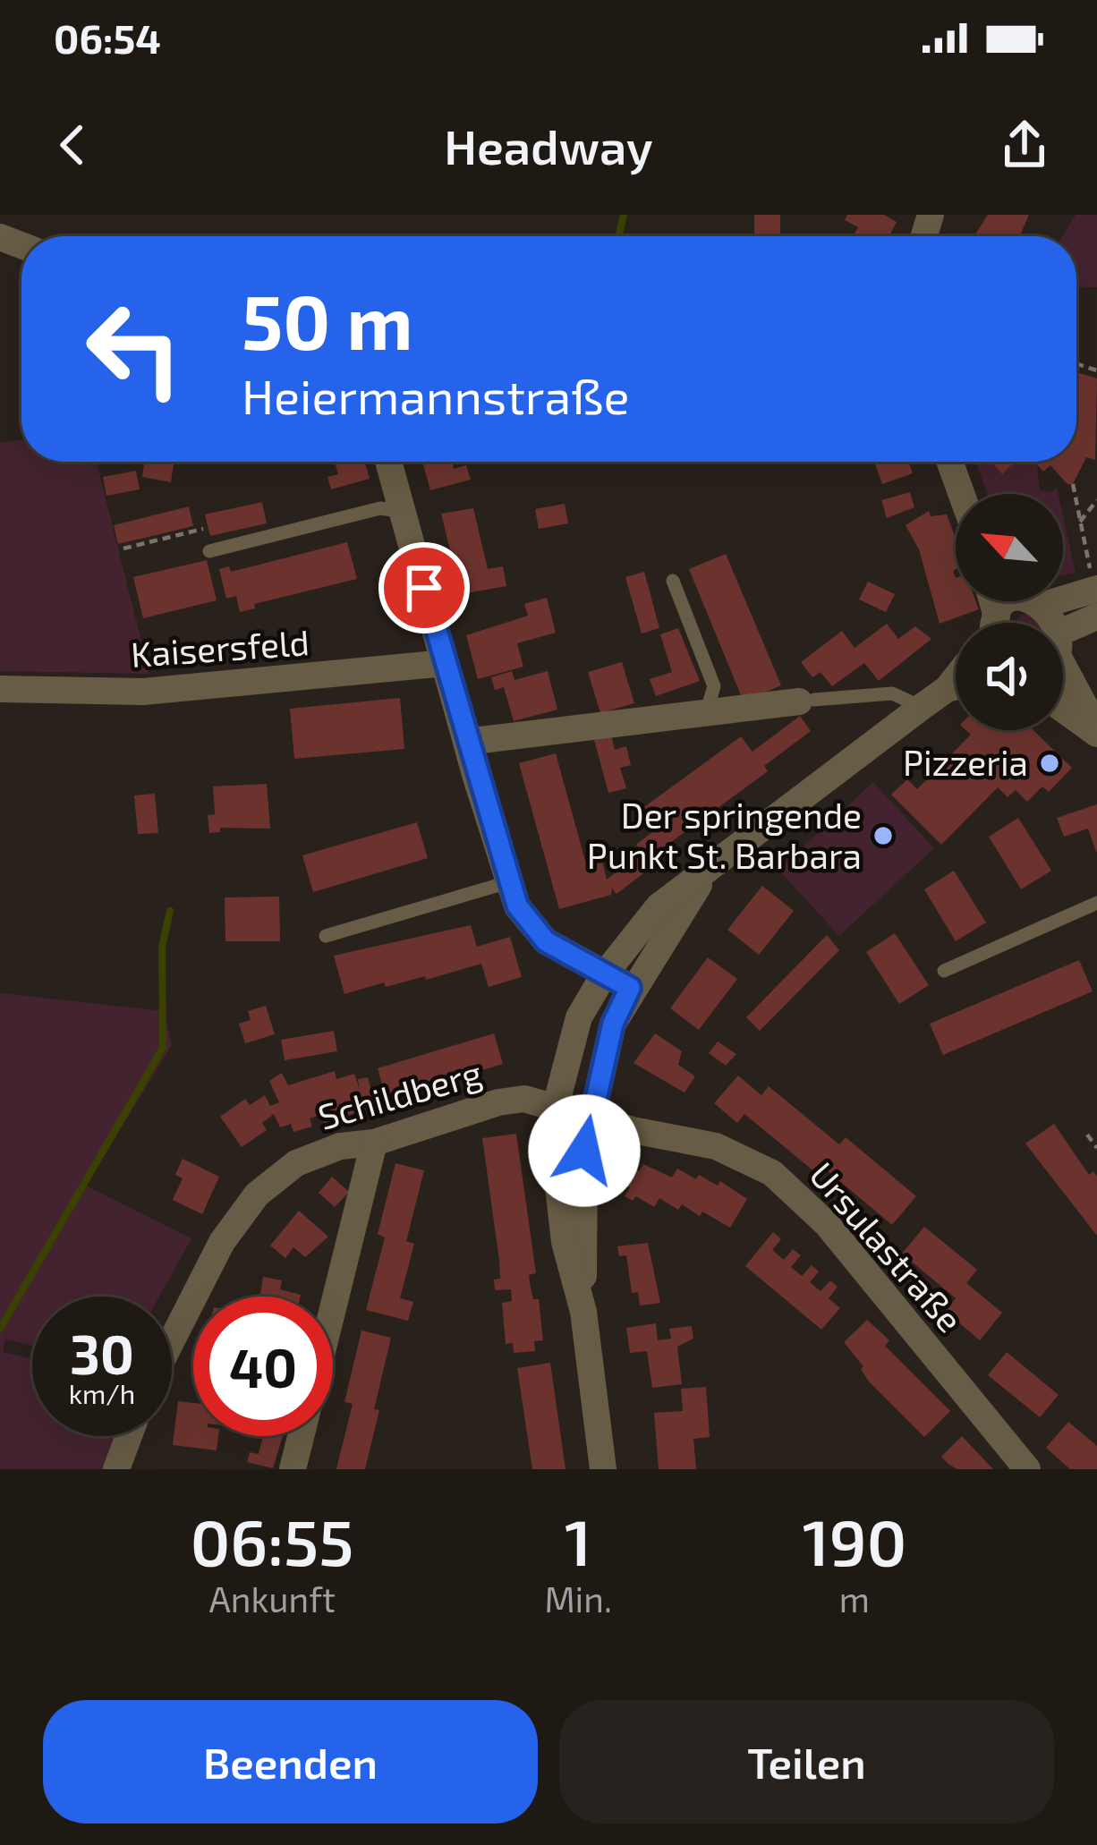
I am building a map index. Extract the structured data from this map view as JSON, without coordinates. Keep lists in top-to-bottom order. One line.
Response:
{"streets":{"street":["Kaisersfeld","Schildberg","Ursulastraße"]},"crossings":[["Schildberg","Ursulastraße"]],"places":["Pizzeria","Der springende Punkt St. Barbara"],"north":"top left","page":{"status":"06:54","header":"Headway","turn":["50 m","Heiermannstraße"],"speed":"30 km/h","limit":"40","eta":["06:55","Ankunft","1","Min.","190","m"],"buttons":["Beenden","Teilen"]}}
